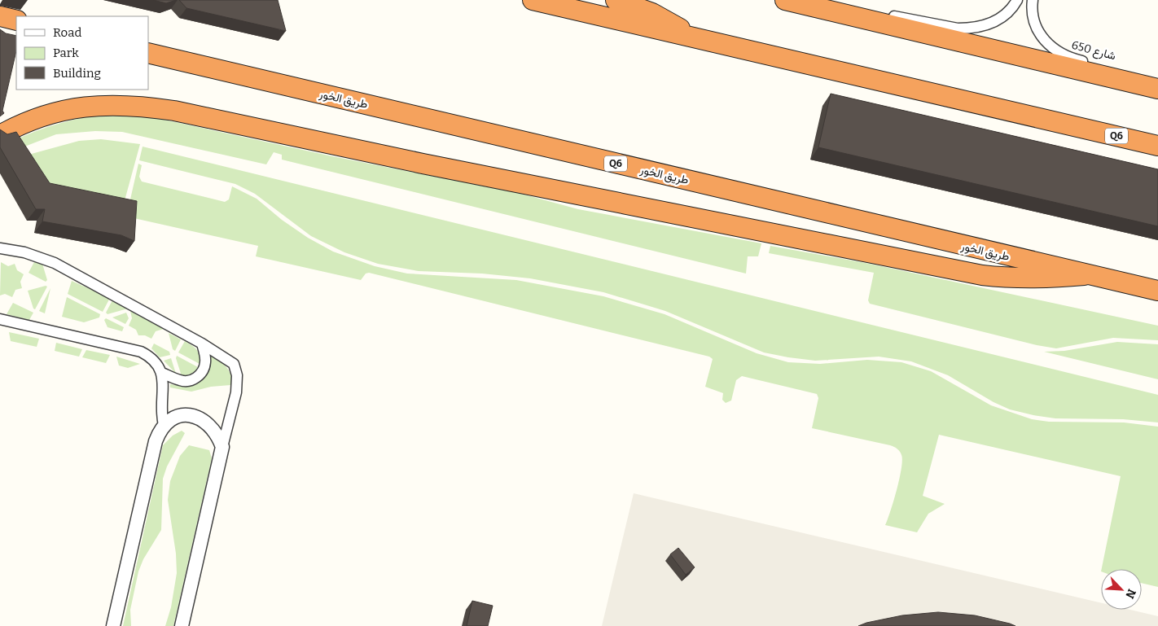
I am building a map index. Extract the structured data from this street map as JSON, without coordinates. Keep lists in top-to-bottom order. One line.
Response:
{"streets":{"highway":["طريق الخور","Q6"],"street":["شارع 650"]},"legend":["Road","Park","Building"],"north":"bottom right"}
